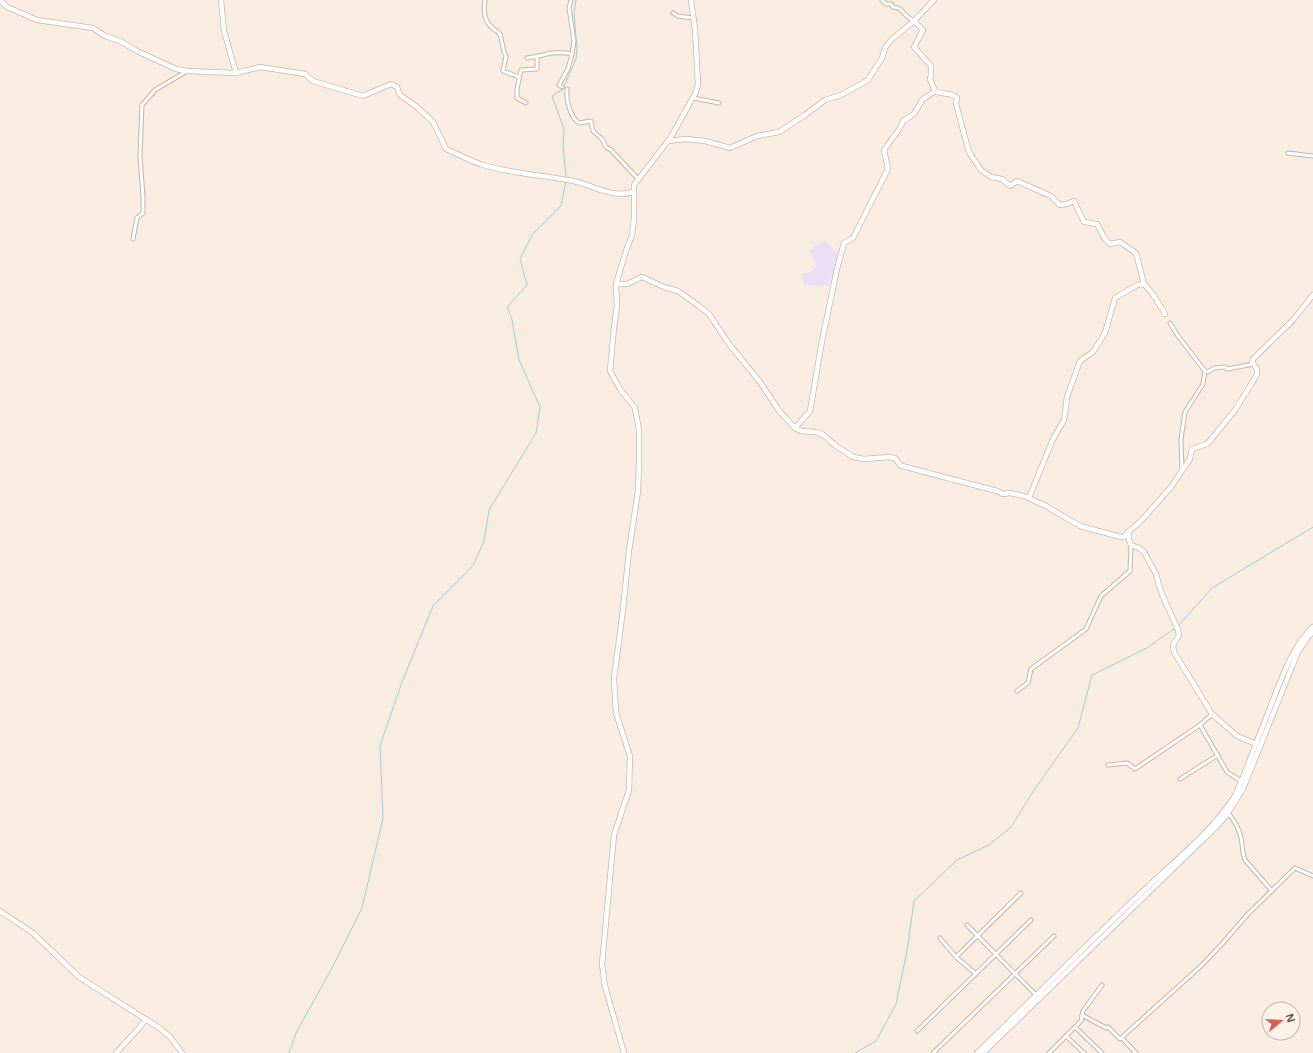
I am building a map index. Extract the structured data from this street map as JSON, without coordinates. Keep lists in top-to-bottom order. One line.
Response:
{"north":"right"}
